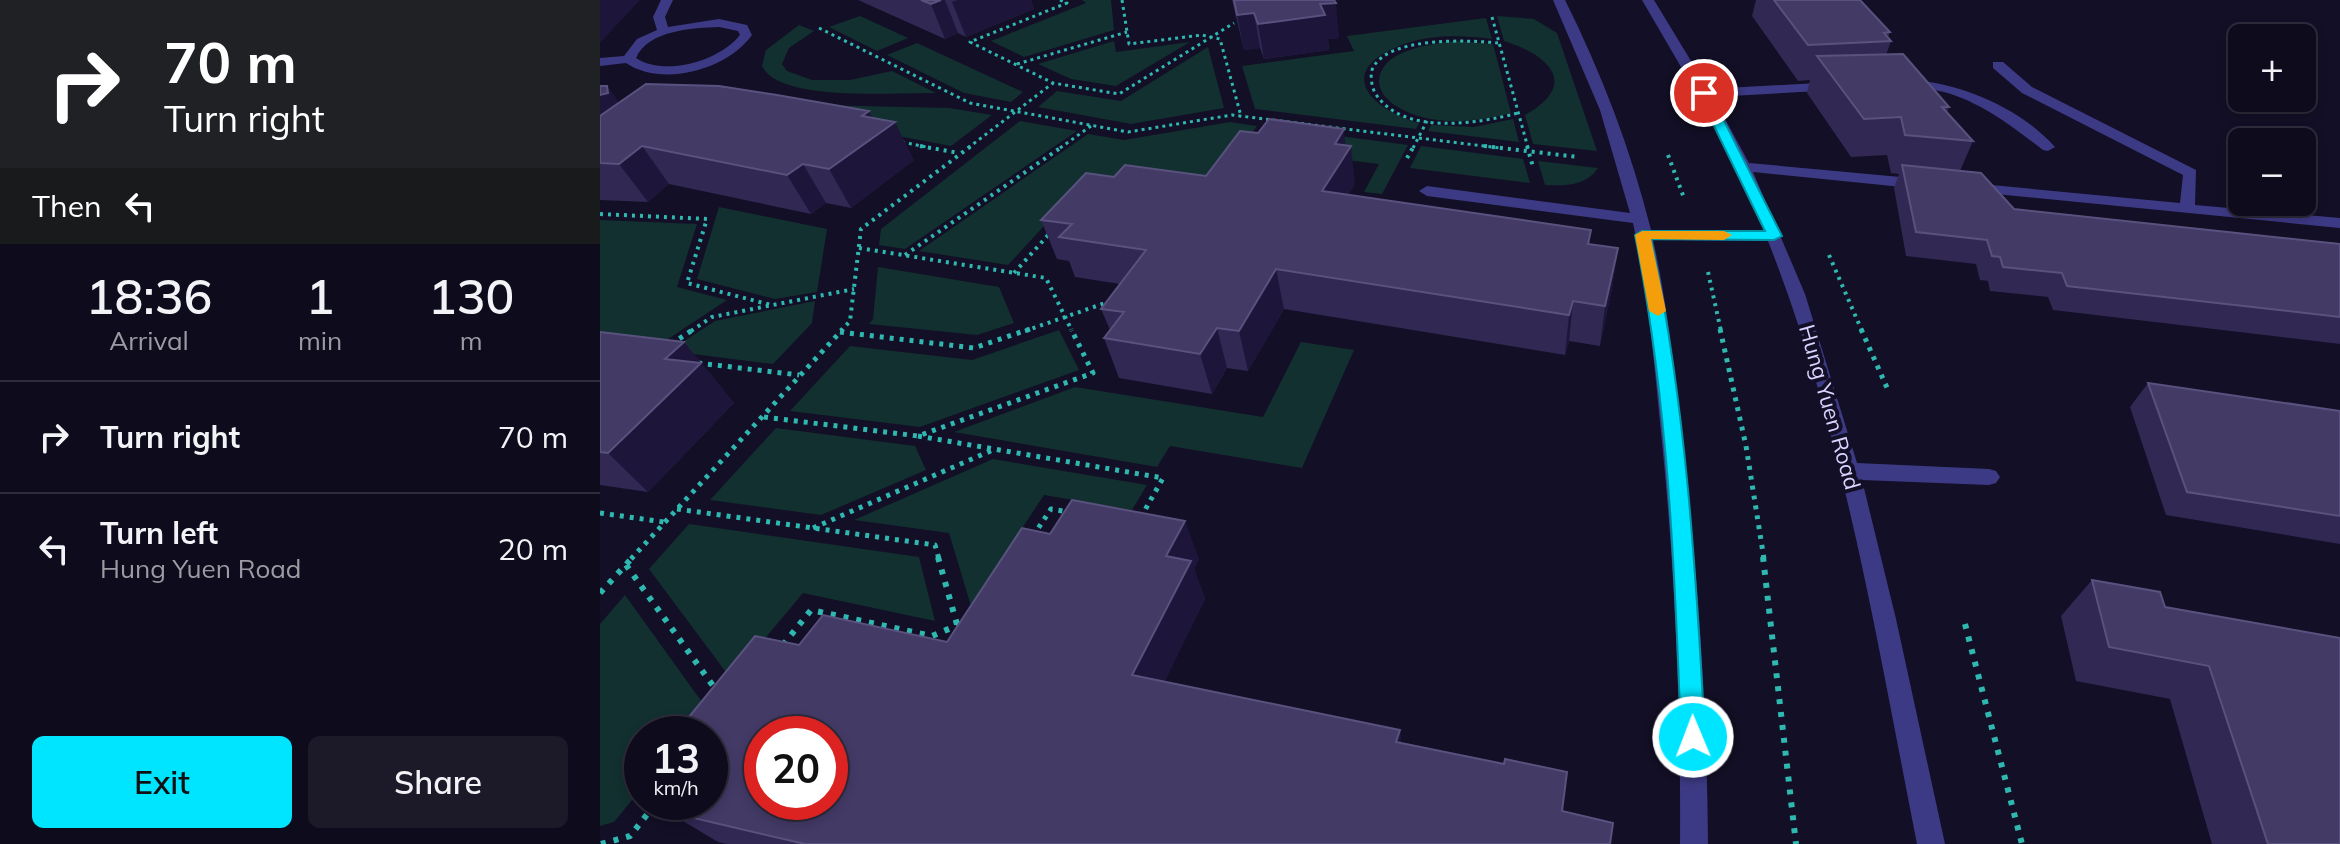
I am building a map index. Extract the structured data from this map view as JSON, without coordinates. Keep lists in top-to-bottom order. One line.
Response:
{"streets":{"street":["Hung Yuen Road"]},"page":{"turn":["70 m","Turn right"],"map_buttons":["+","−"],"then":"Then","eta":["18:36","Arrival","1","min","130","m"],"list":[{"name":"Turn right","value":"70 m"},{"name":"Turn left","note":"Hung Yuen Road","value":"20 m"}],"speed":"13 km/h","limit":"20","buttons":["Exit","Share"]}}
